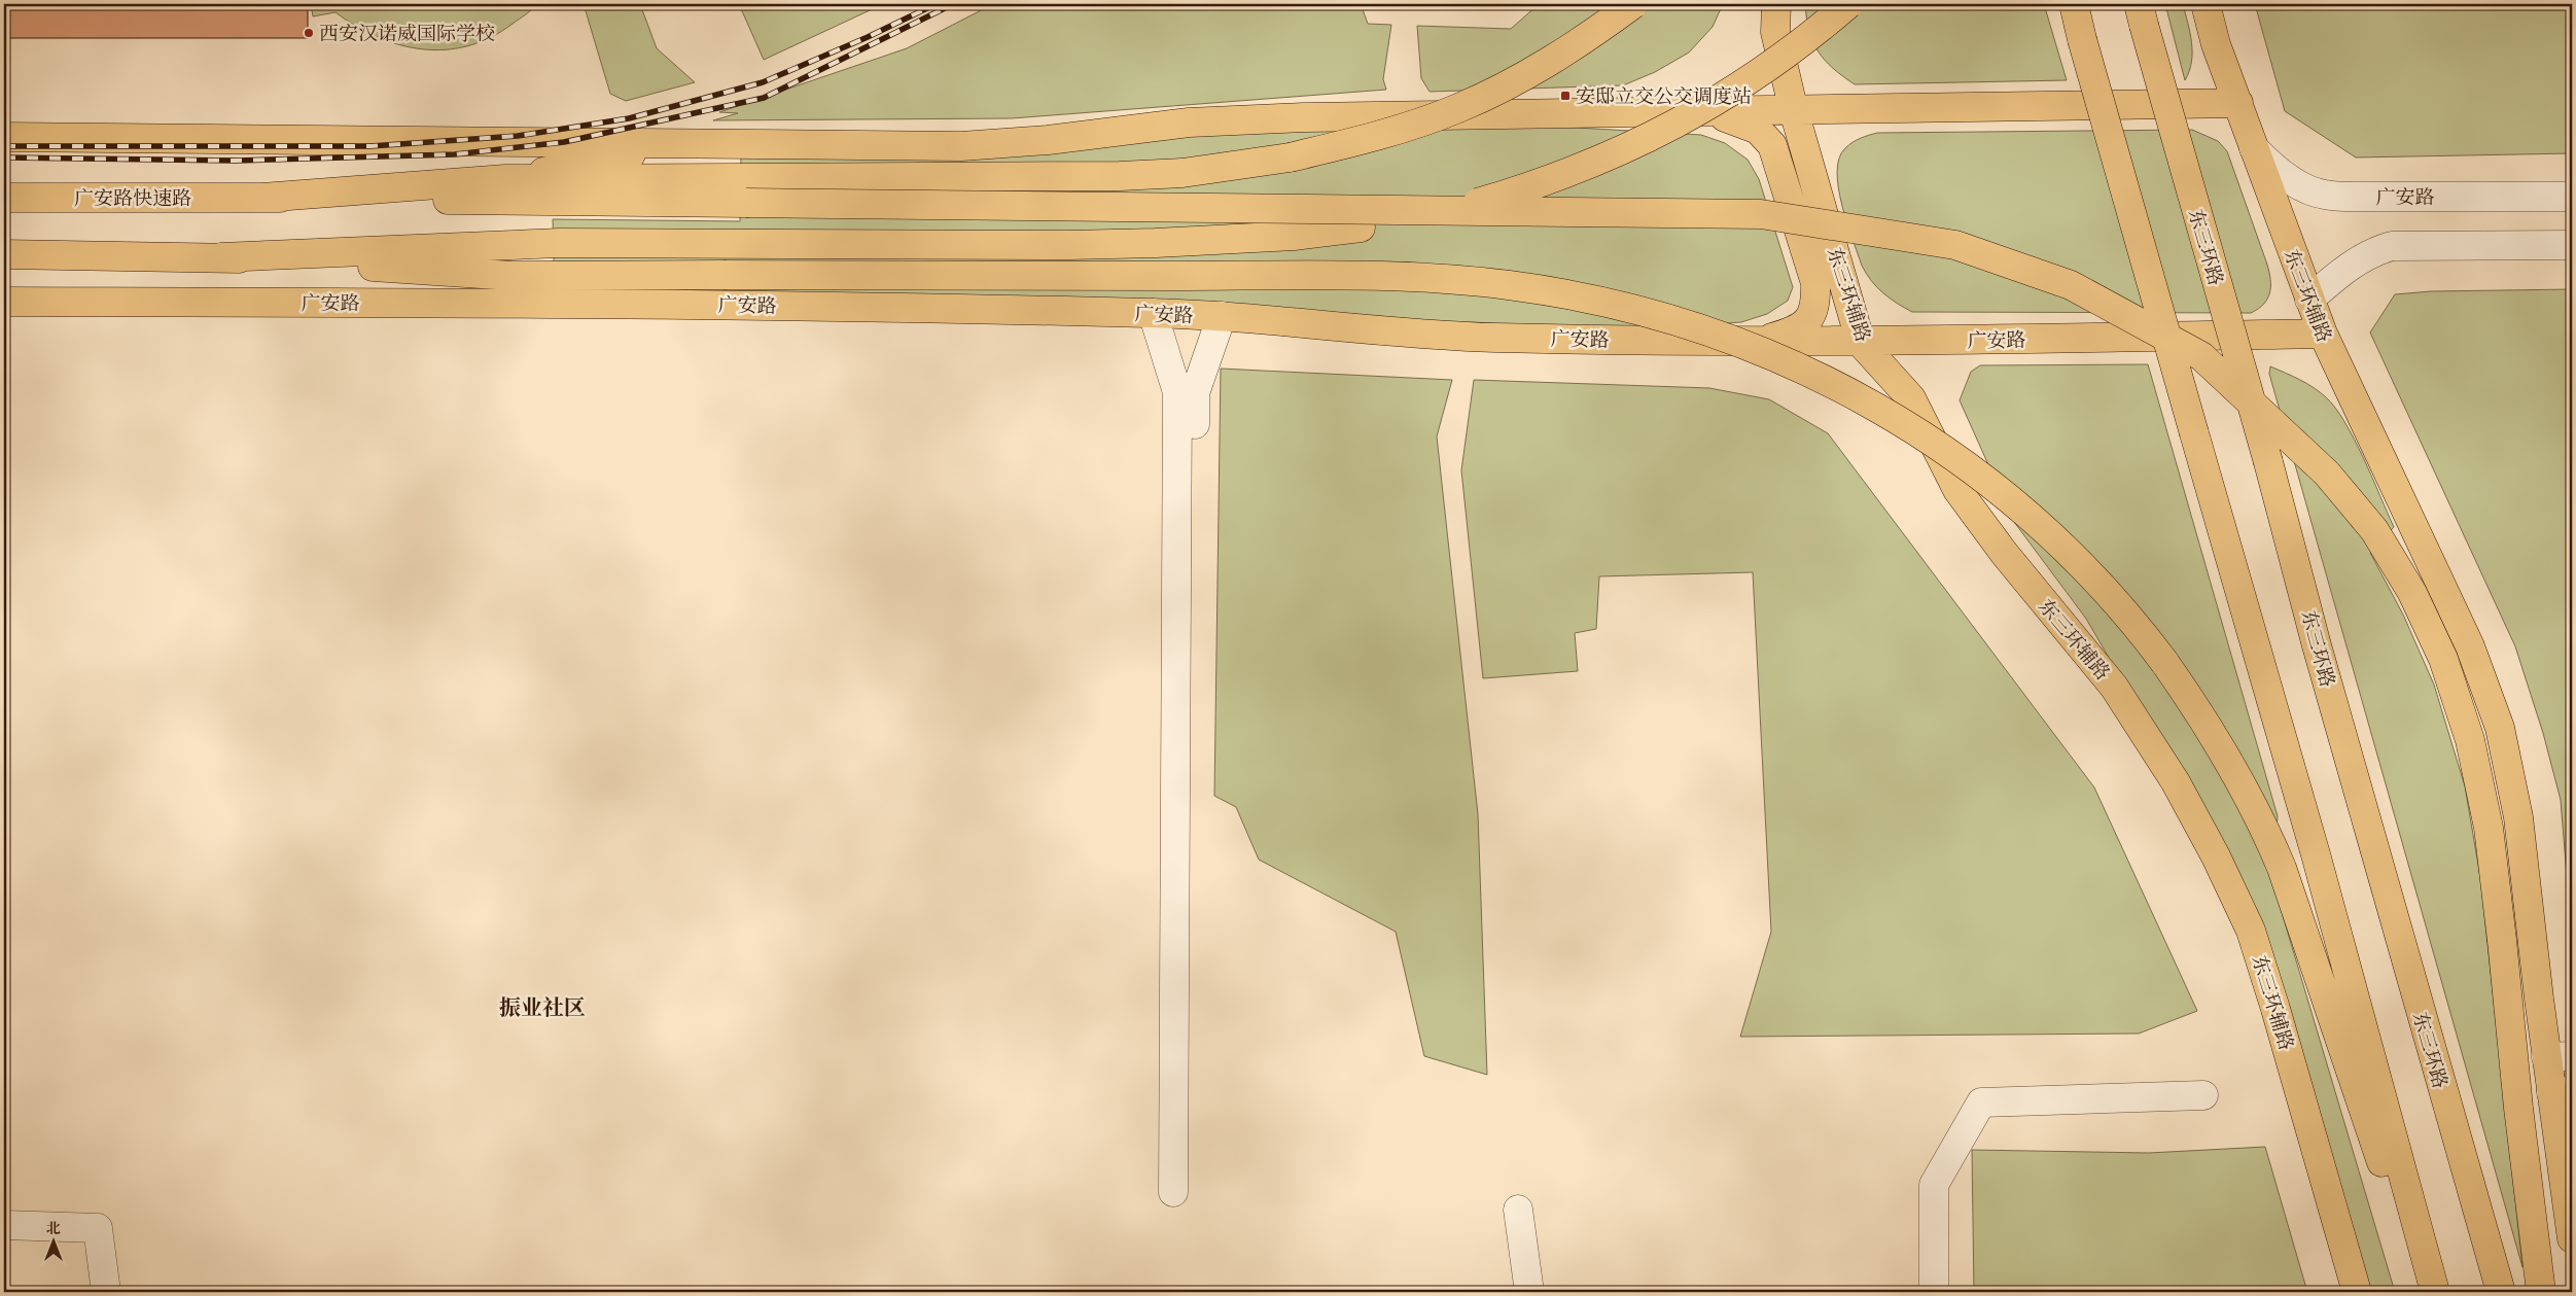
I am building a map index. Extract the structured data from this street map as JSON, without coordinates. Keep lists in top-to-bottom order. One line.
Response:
{"streets":{"main road":["广安路","广安路快速路","东三环路","东三环辅路"]},"crossings":[["广安路","东三环辅路"]],"districts":["振业社区"],"places":{"other":["西安汉诺威国际学校"],"transit":["安邸立交公交调度站"]},"north":"top"}
